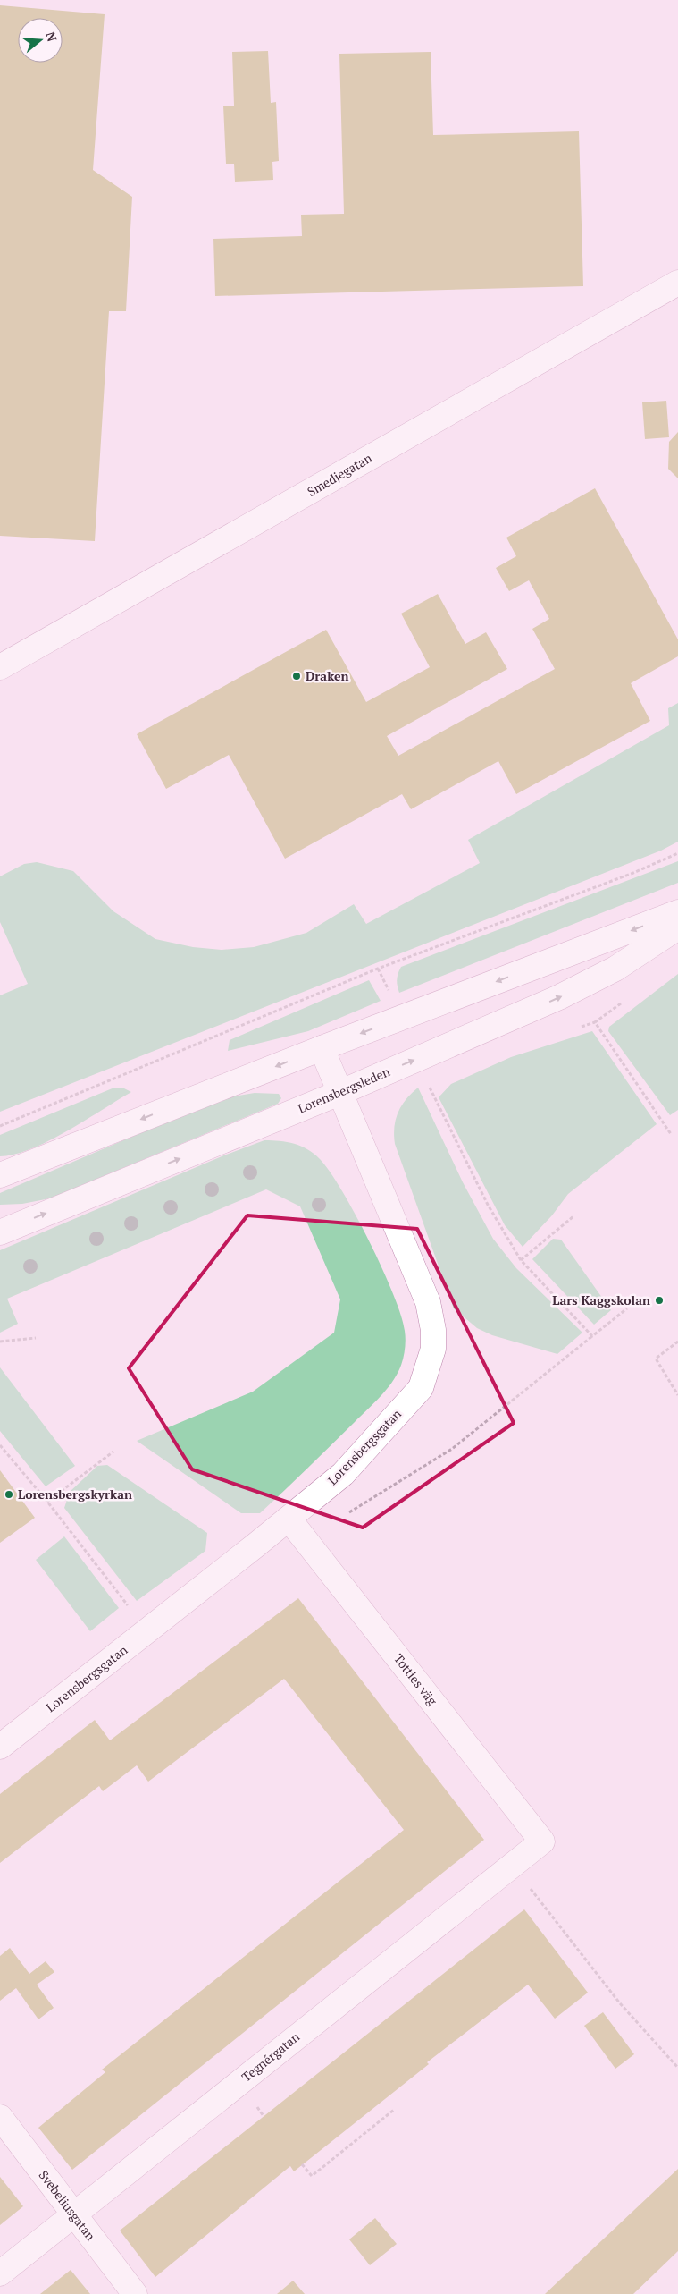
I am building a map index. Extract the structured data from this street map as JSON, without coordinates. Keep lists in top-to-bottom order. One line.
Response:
{"streets":{"street":["Smedjegatan","Lorensbergsleden","Lorensbergsgatan","Totties väg","Tegnérgatan","Svebeliusgatan"]},"crossings":[["Lorensbergsleden","Lorensbergsgatan"],["Lorensbergsgatan","Totties väg"],["Totties väg","Tegnérgatan"],["Tegnérgatan","Svebeliusgatan"]],"places":["Draken","Lars Kaggskolan","Lorensbergskyrkan"],"north":"right"}
